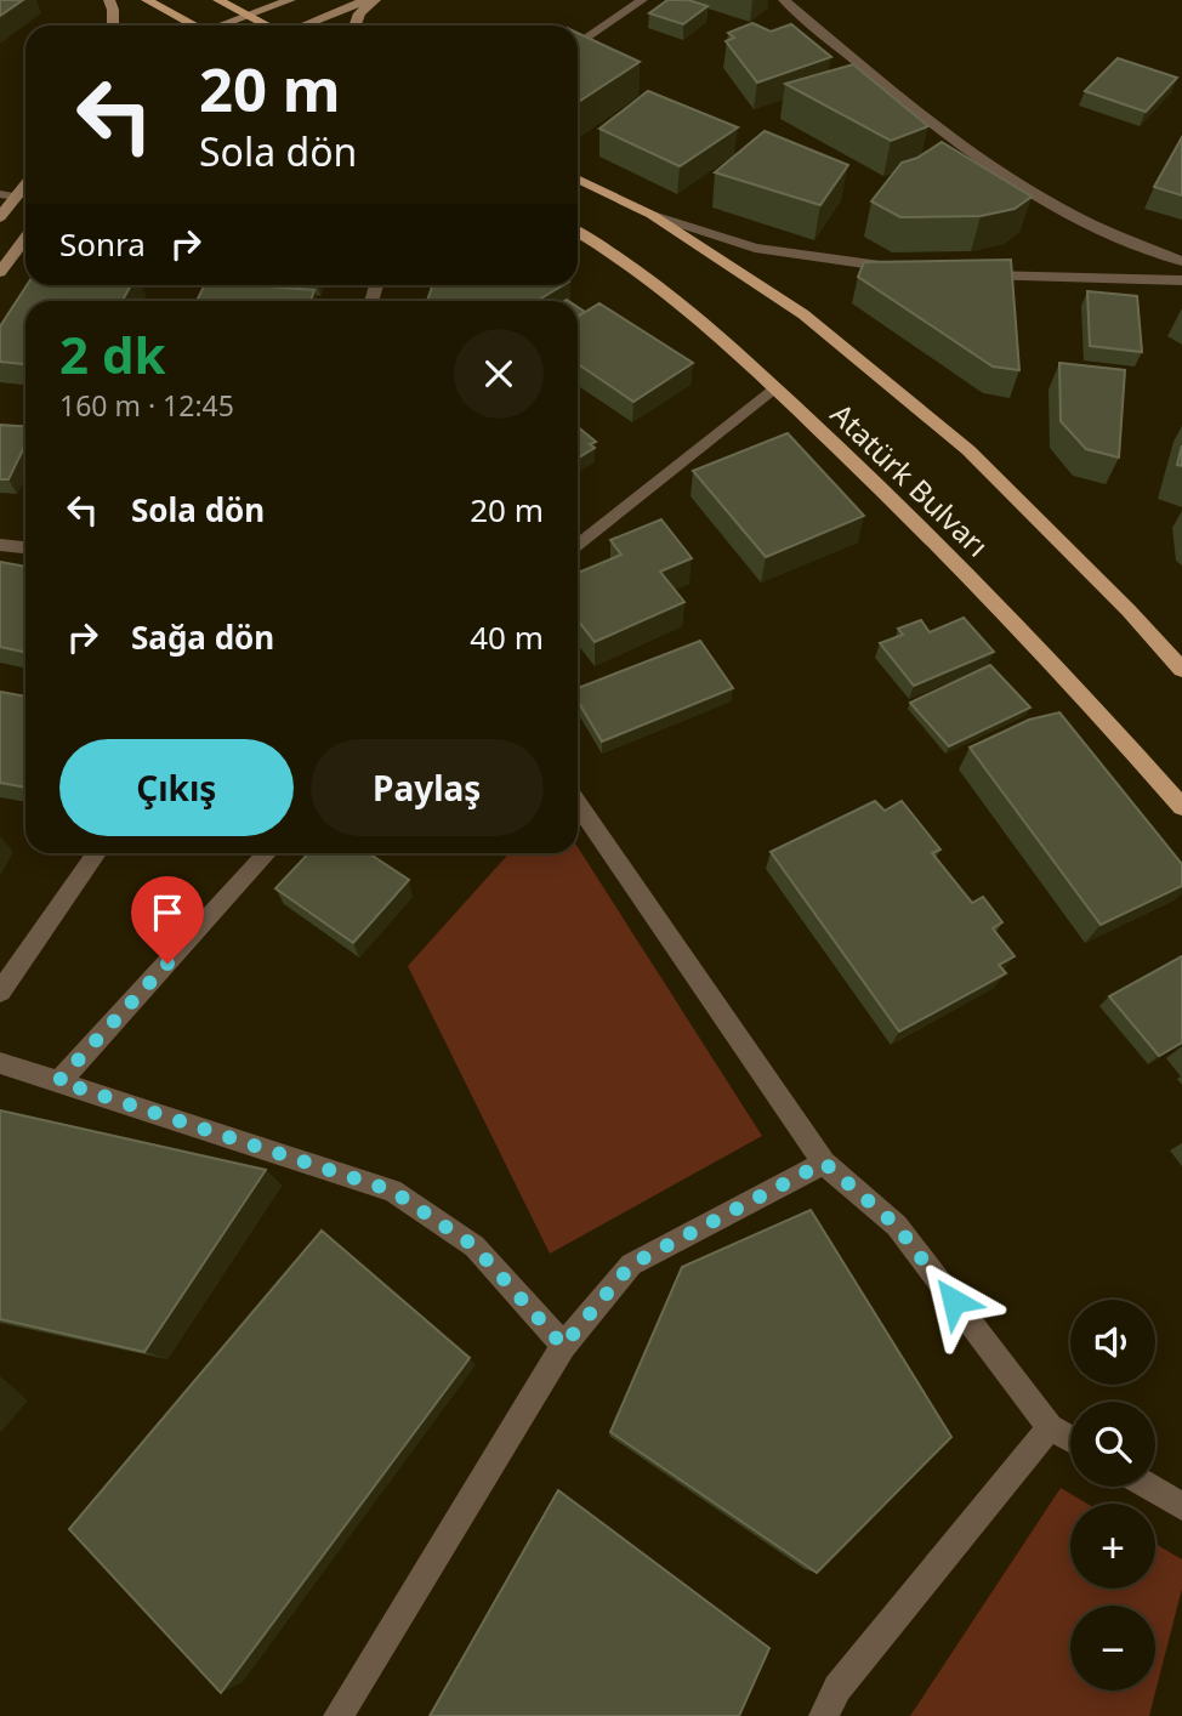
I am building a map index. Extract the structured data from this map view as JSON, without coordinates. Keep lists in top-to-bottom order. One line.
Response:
{"streets":{"main road":["Atatürk Bulvarı"]},"page":{"turn":["20 m","Sola dön"],"then":"Sonra","heading":["2 dk","160 m · 12:45"],"list":[{"name":"Sola dön","value":"20 m"},{"name":"Sağa dön","value":"40 m"}],"buttons":["Çıkış","Paylaş"],"map_buttons":["+","−"]}}
